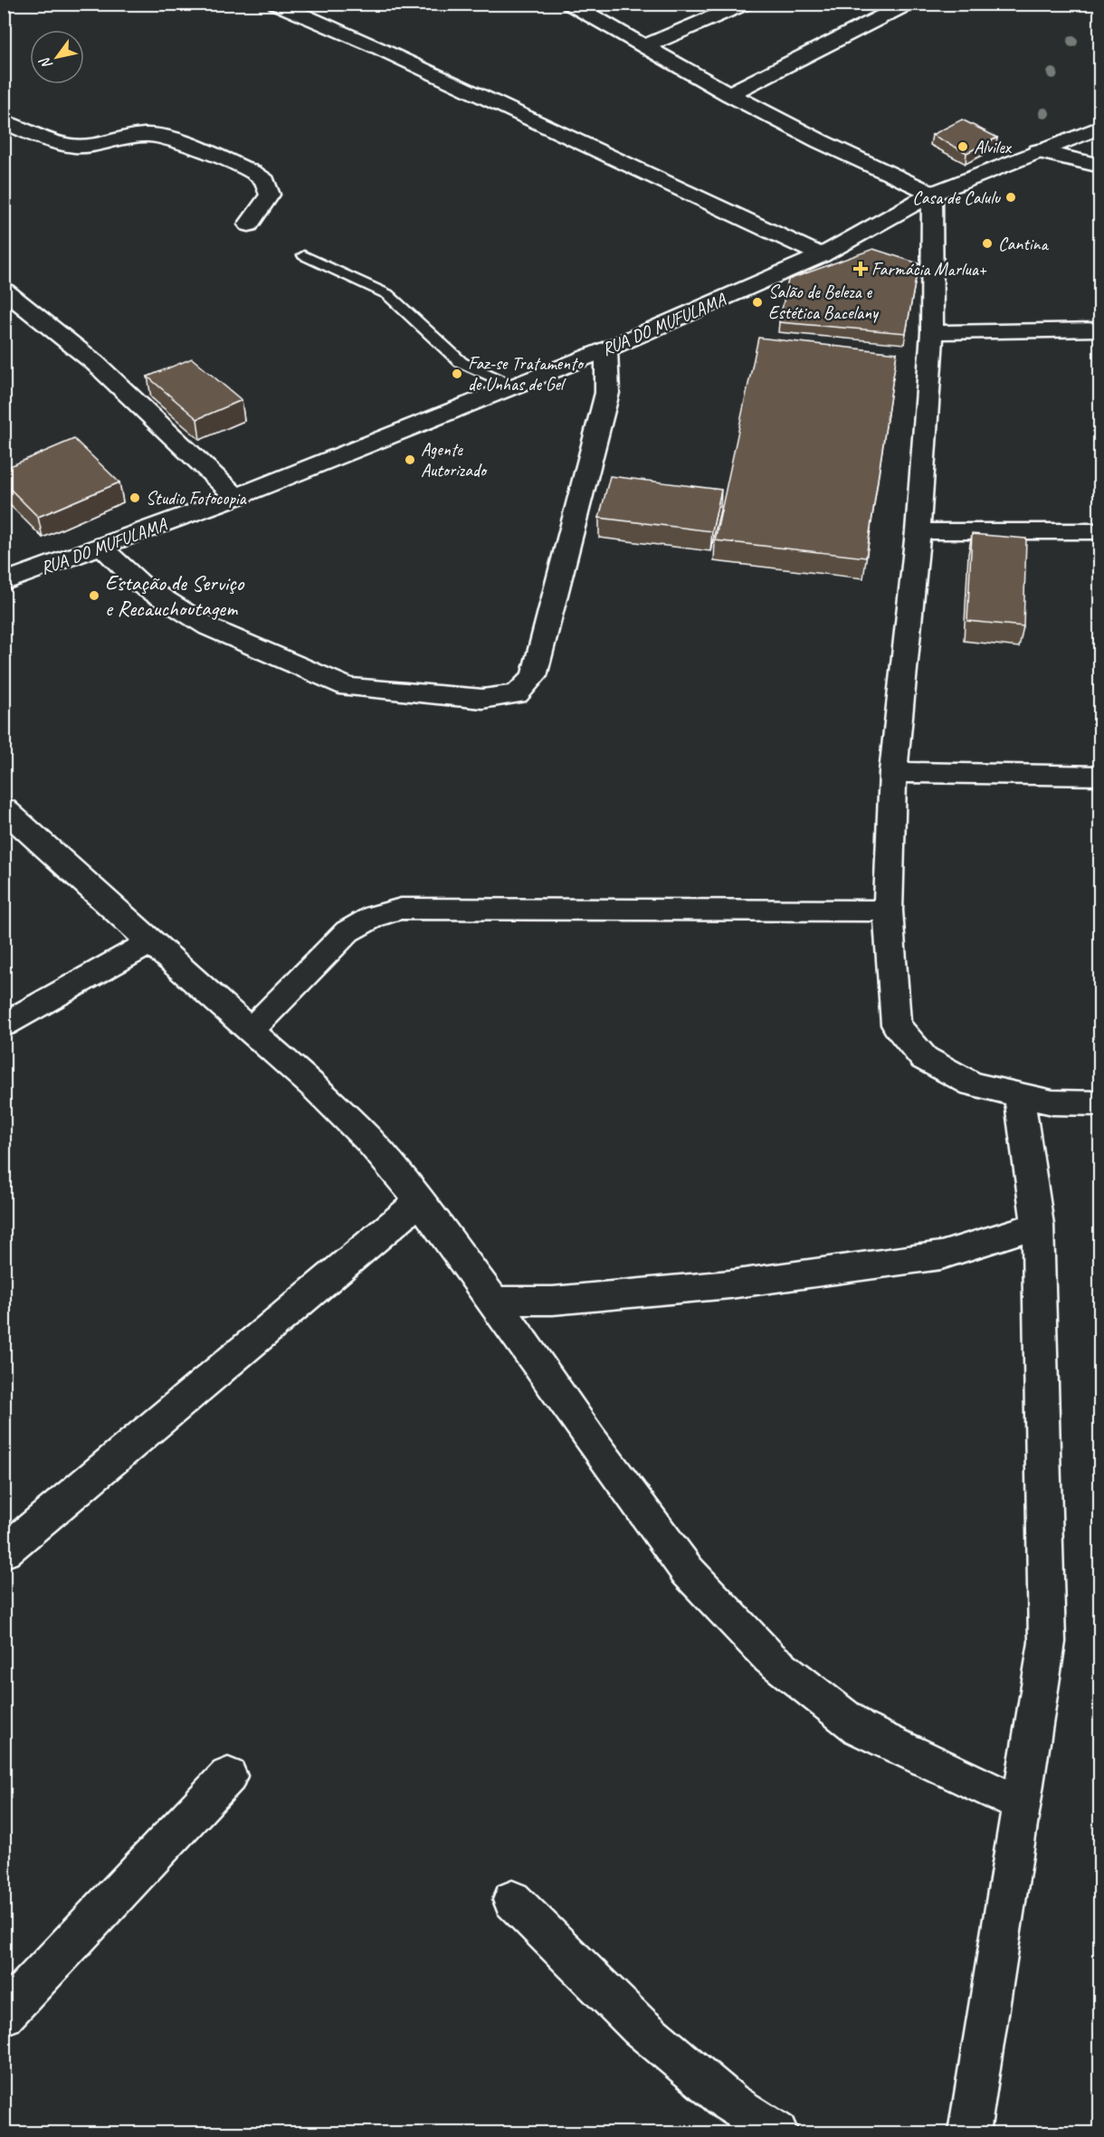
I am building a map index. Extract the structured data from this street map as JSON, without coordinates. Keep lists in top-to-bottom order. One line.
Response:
{"streets":{"street":["RUA DO MUFULAMA"]},"places":{"other":["Alvilex","Casa de Calulu","Cantina","Salão de Beleza e Estética Bacelany","Faz-se Tratamento de Unhas de Gel","Agente Autorizado","Studio Fotocopia","Estação de Serviço e Recauchoutagem"],"health":["Farmácia Marlua+"]},"north":"bottom left"}
